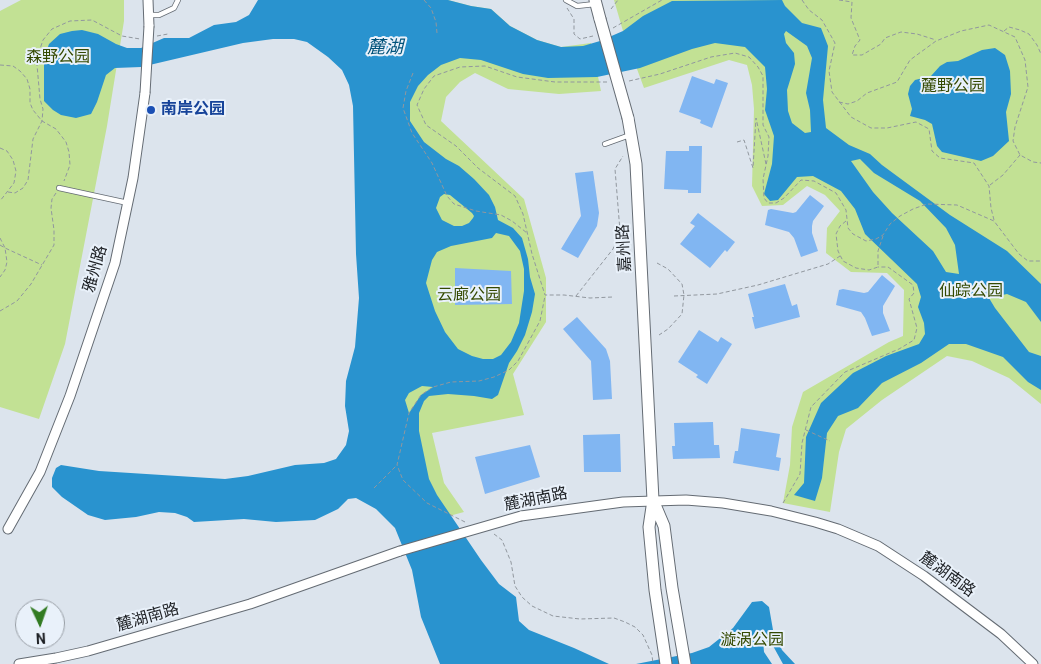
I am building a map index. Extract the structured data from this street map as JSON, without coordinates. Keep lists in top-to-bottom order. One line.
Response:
{"streets":{"street":["嘉州路","雅州路","麓湖南路"]},"crossings":[["嘉州路","麓湖南路"]],"water":["麓湖"],"parks":["森野公园","麓野公园","仙踪公园","云廊公园","漩涡公园"],"places":["南岸公园"],"north":"bottom"}
